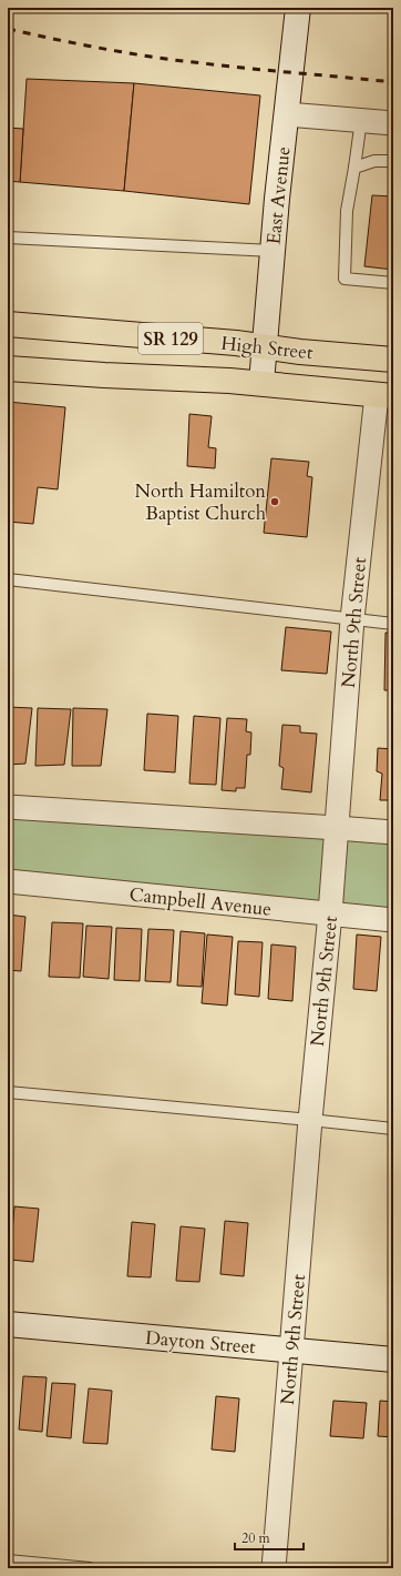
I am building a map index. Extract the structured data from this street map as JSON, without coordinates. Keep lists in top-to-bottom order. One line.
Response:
{"streets":{"highway":["SR 129","High Street"],"street":["East Avenue","North 9th Street","Campbell Avenue","Dayton Street"]},"crossings":[["East Avenue","High Street"],["High Street","North 9th Street"],["North 9th Street","Campbell Avenue"],["North 9th Street","Dayton Street"]],"places":["North Hamilton Baptist Church"],"scale_bar":"20 m"}
